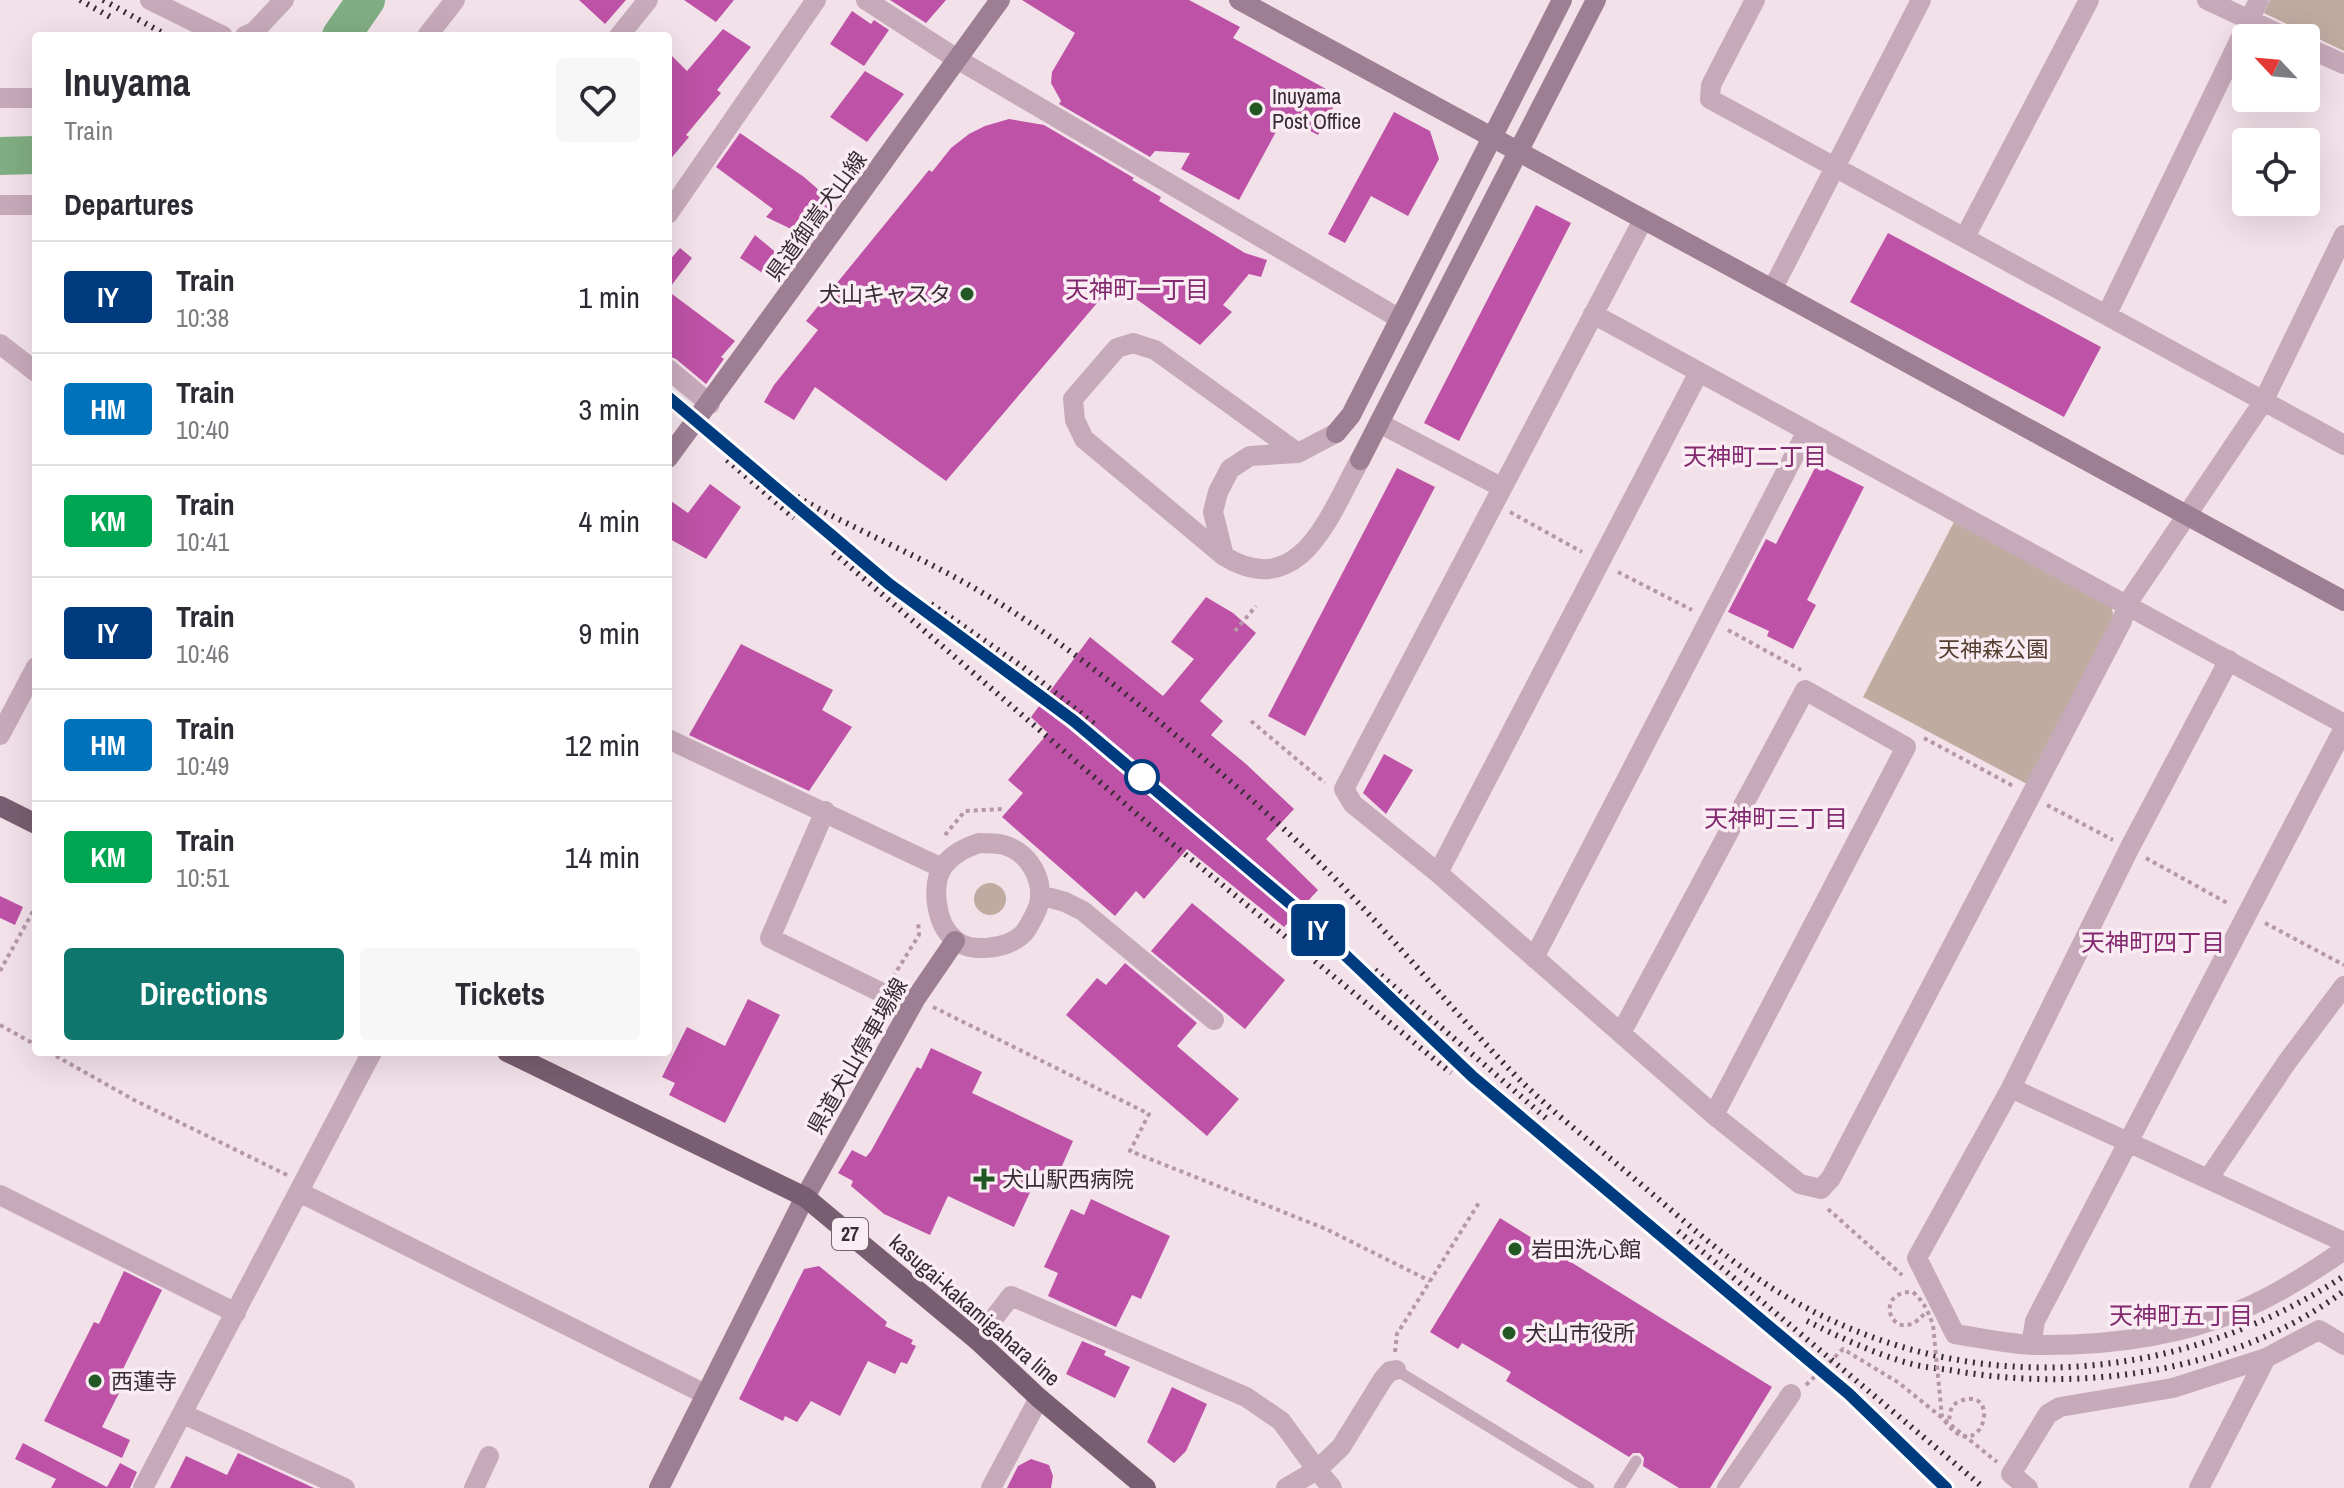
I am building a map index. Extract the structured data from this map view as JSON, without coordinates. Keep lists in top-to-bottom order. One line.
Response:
{"streets":{"main road":["県道御嵩犬山線","県道犬山停車場線","27","kasugai-kakamigahara line"]},"crossings":[["県道犬山停車場線","kasugai-kakamigahara line"]],"districts":["天神町一丁目","天神町二丁目","天神町三丁目","天神町四丁目","天神町五丁目"],"parks":["天神森公園"],"places":{"other":["Inuyama Post Office","犬山キャスタ","岩田洗心館","犬山市役所","西蓮寺"],"health":["犬山駅西病院"]},"north":"top left","page":{"on_map":"IY","heading":[["Inuyama","Train"],"Departures"],"list":[{"mark":"IY","name":"Train","note":"10:38","value":"1 min"},{"mark":"HM","name":"Train","note":"10:40","value":"3 min"},{"mark":"KM","name":"Train","note":"10:41","value":"4 min"},{"mark":"IY","name":"Train","note":"10:46","value":"9 min"},{"mark":"HM","name":"Train","note":"10:49","value":"12 min"},{"mark":"KM","name":"Train","note":"10:51","value":"14 min"}],"buttons":["Directions","Tickets"]}}
